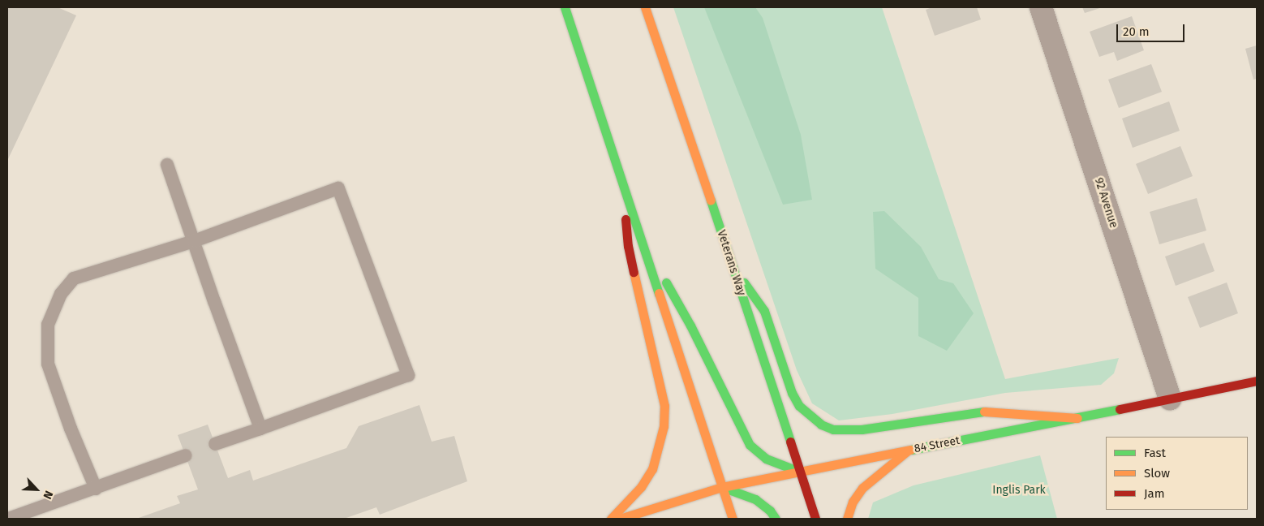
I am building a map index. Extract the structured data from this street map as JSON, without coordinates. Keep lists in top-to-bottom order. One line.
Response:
{"streets":{"main road":["Veterans Way","84 Street"],"street":["92 Avenue"]},"crossings":[["92 Avenue","84 Street"],["Veterans Way","84 Street"]],"parks":["Inglis Park"],"legend":["Fast","Slow","Jam"],"scale_bar":"20 m","north":"bottom right"}
